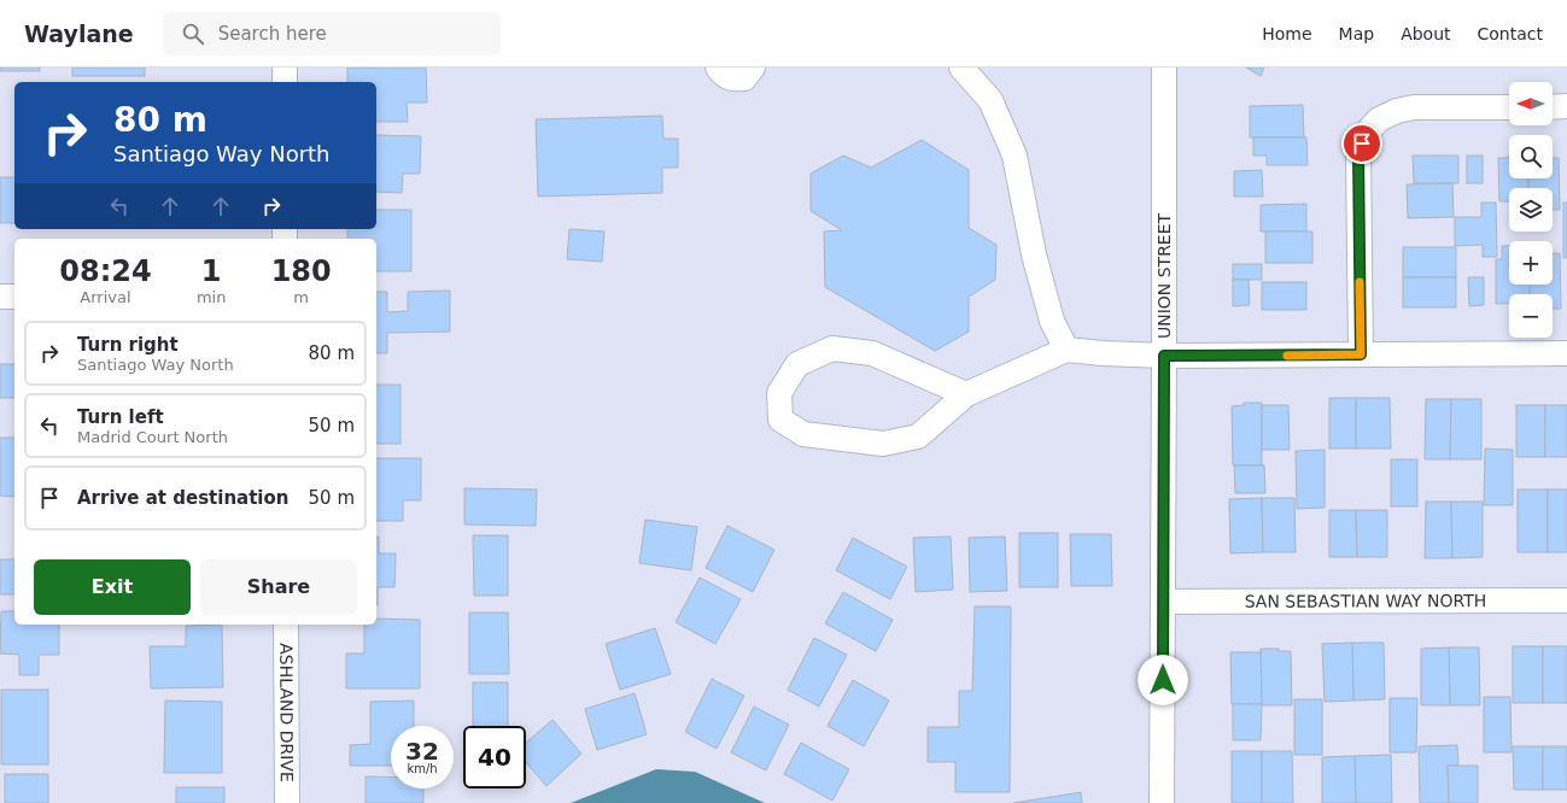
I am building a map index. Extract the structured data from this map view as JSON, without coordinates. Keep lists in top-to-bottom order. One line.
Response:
{"streets":{"street":["UNION STREET","SAN SEBASTIAN WAY NORTH","ASHLAND DRIVE"]},"crossings":[["UNION STREET","SAN SEBASTIAN WAY NORTH"]],"north":"left","page":{"header":"Waylane","search":"Search here","nav":["Home","Map","About","Contact"],"map_buttons":["+","−"],"turn":["80 m","Santiago Way North"],"eta":["08:24","Arrival","1","min","180","m"],"list":[{"name":"Turn right","note":"Santiago Way North","value":"80 m"},{"name":"Turn left","note":"Madrid Court North","value":"50 m"},{"name":"Arrive at destination","value":"50 m"}],"buttons":["Exit","Share"],"speed":"32 km/h","limit":"40"}}
